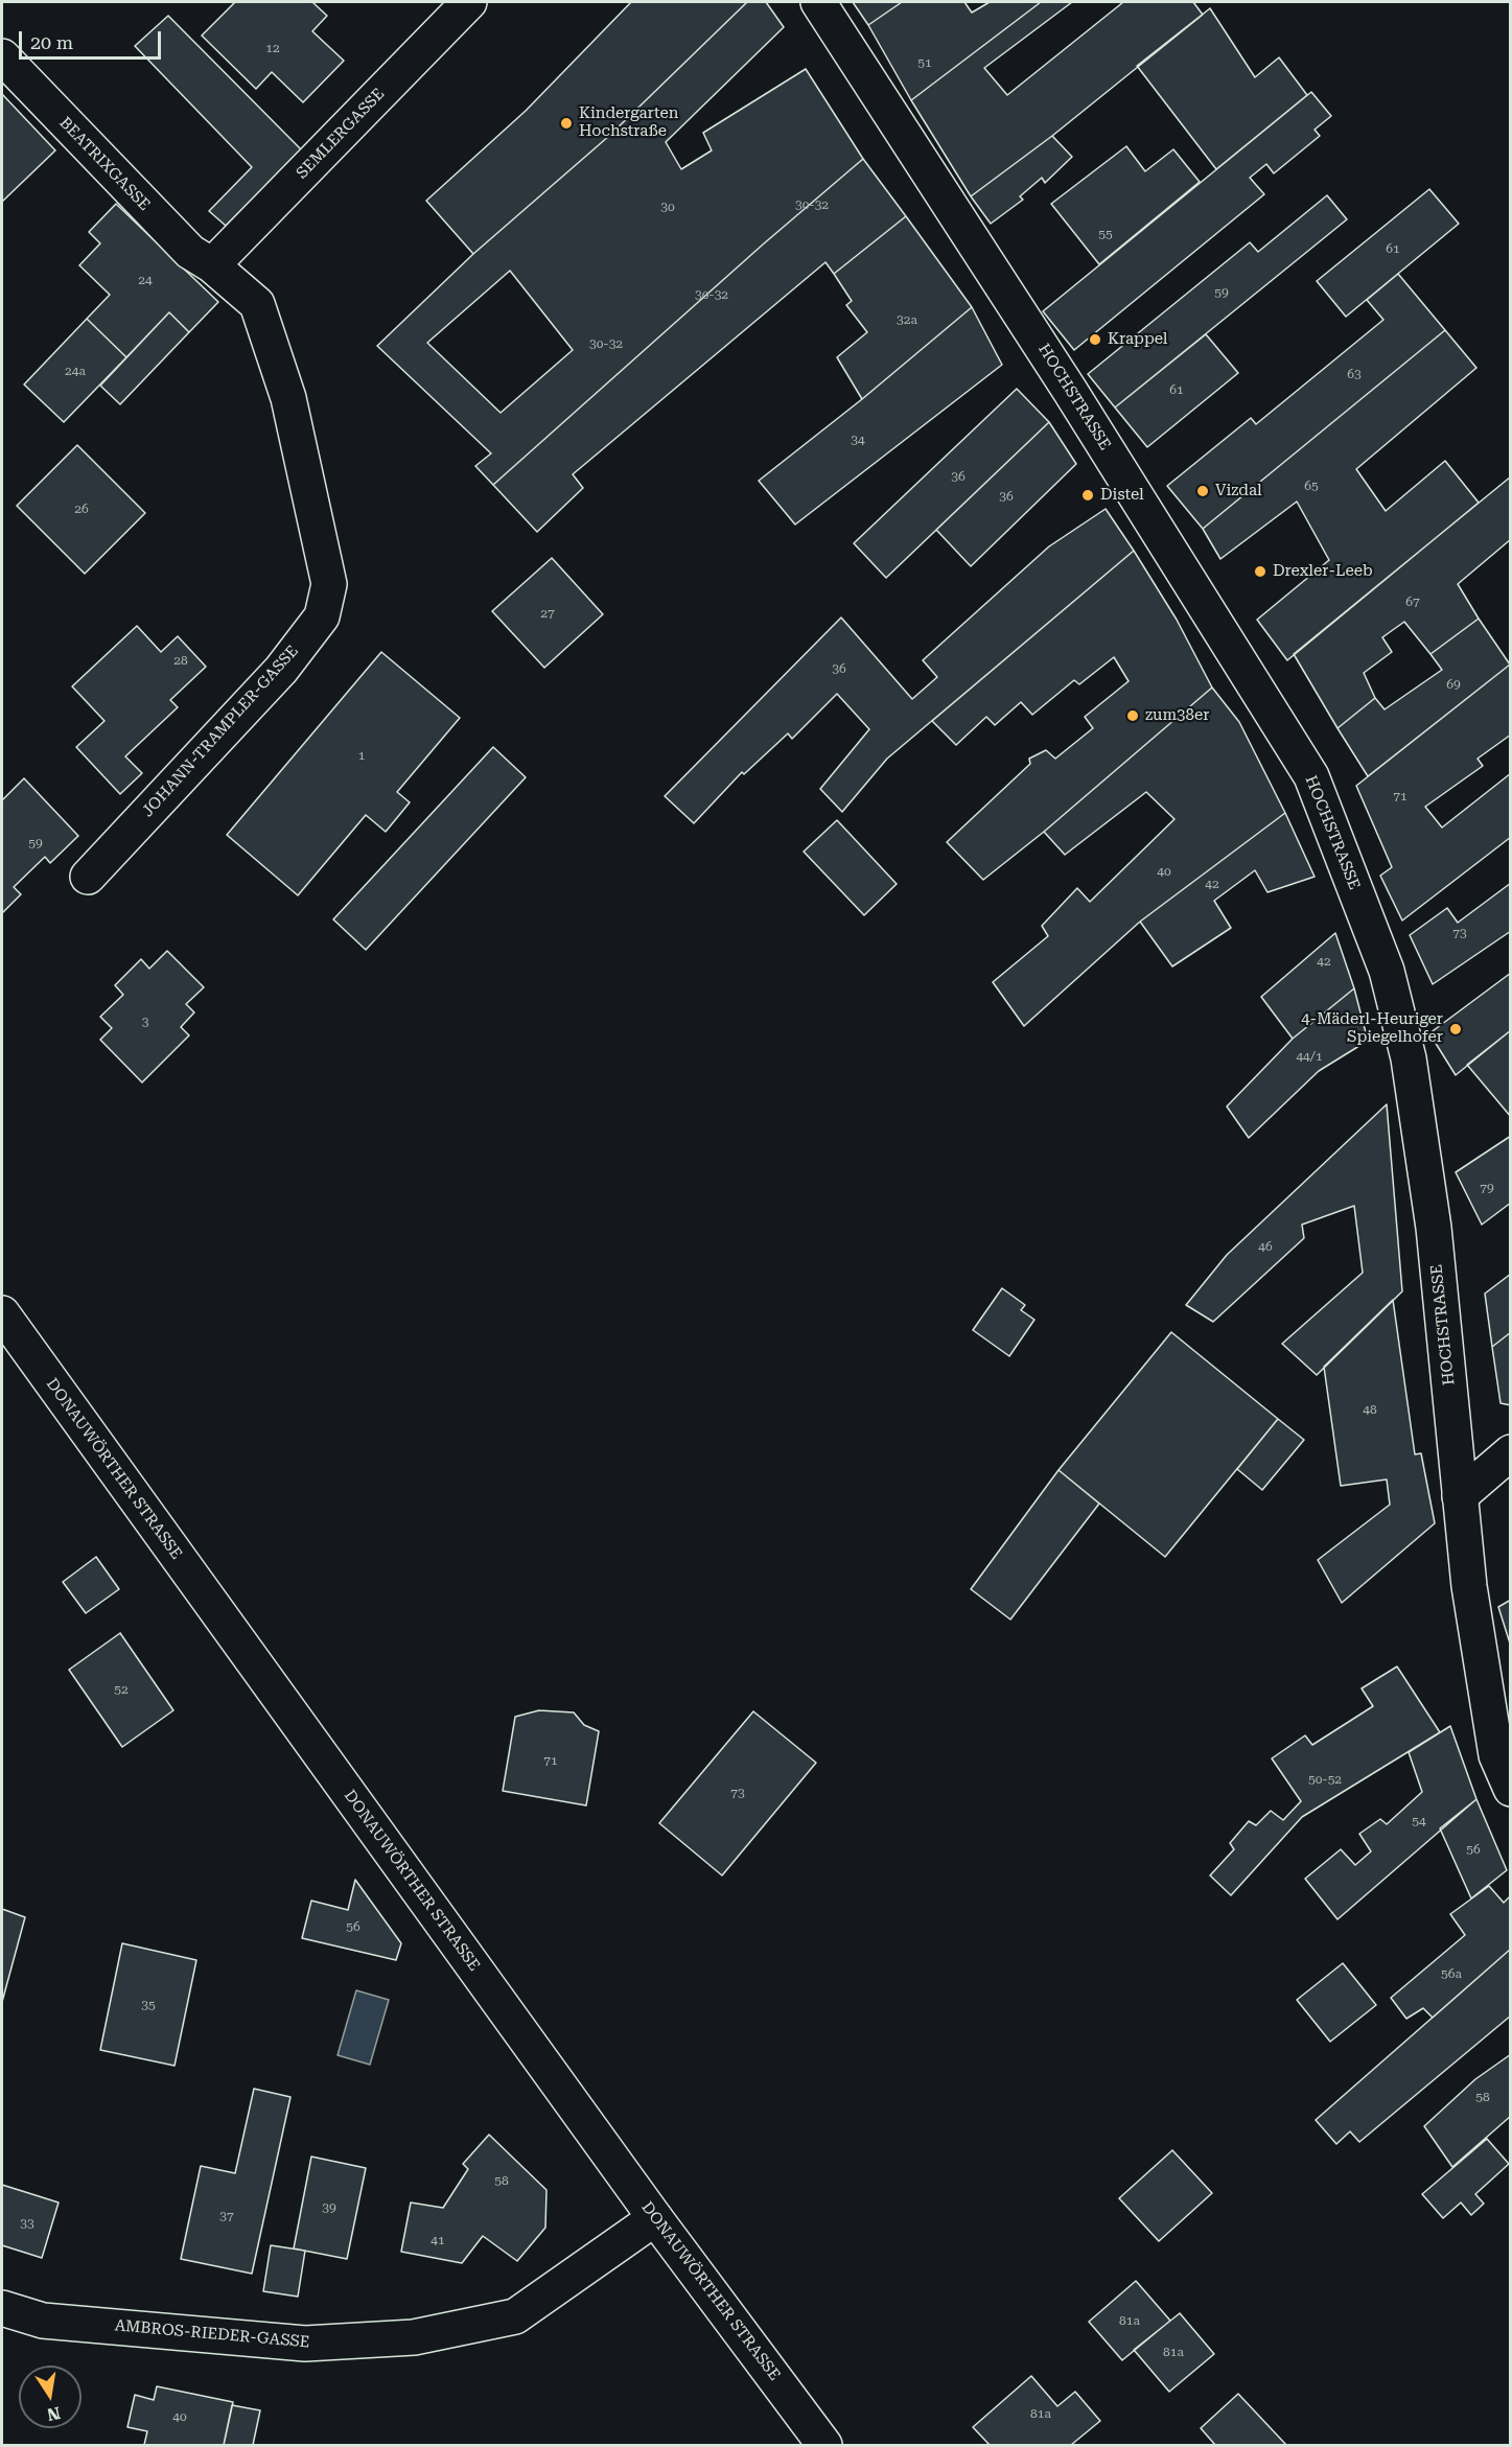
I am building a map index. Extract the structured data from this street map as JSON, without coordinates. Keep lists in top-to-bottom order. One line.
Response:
{"streets":{"main road":["SEMLERGASSE","BEATRIXGASSE","HOCHSTRASSE","JOHANN-TRAMPLER-GASSE","DONAUWÖRTHER STRASSE","AMBROS-RIEDER-GASSE"]},"crossings":[["SEMLERGASSE","BEATRIXGASSE"],["SEMLERGASSE","JOHANN-TRAMPLER-GASSE"],["BEATRIXGASSE","JOHANN-TRAMPLER-GASSE"],["DONAUWÖRTHER STRASSE","AMBROS-RIEDER-GASSE"]],"places":["Kindergarten Hochstraße","Krappel","Vizdal","Distel","Drexler-Leeb","zum38er","4-Mäderl-Heuriger Spiegelhofer"],"house_numbers":["12","51","30-32","30","55","61","24","59","30-32","32a","30-32","24a","63","61","34","36","65","36","26","67","27","28","36","69","1","71","59","40","42","73","42","3","44/1","79","46","48","52","71","50-52","73","54","56","56","56a","35","58","58","39","37","33","41","81a","81a","81a","40"],"scale_bar":"20 m","north":"bottom"}
